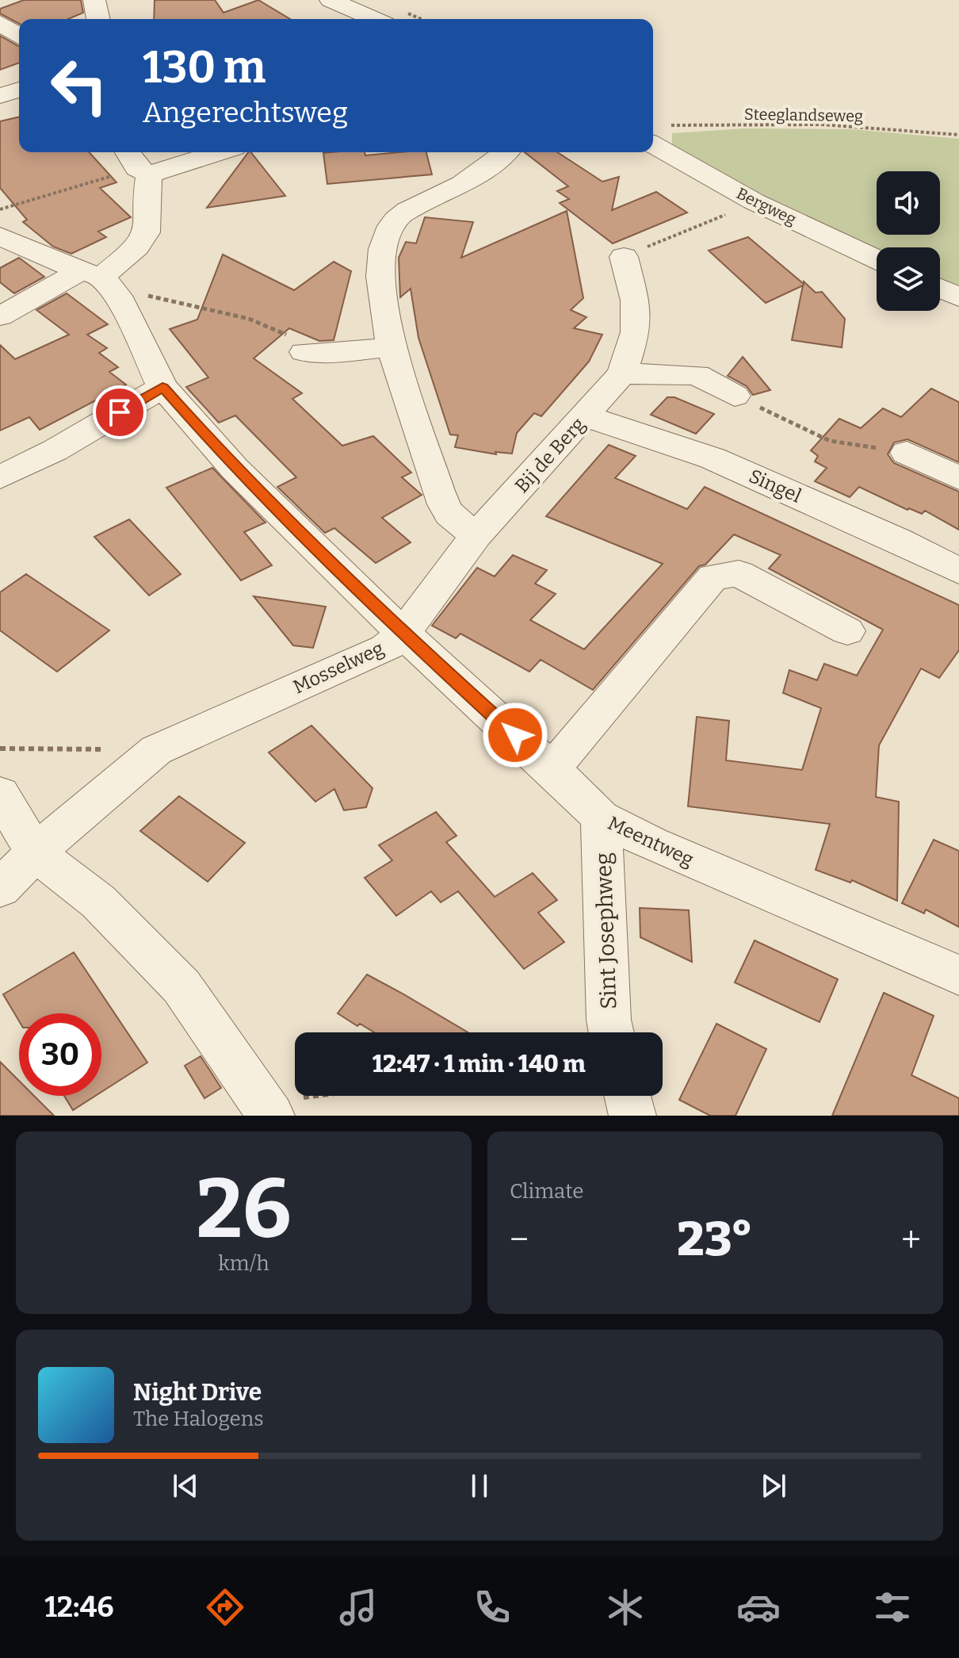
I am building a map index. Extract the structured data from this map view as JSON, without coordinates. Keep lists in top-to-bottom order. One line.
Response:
{"streets":{"street":["Bergweg","Bij de Berg","Singel","Mosselweg","Meentweg","Sint Josephweg"],"path":["Steeglandseweg"]},"crossings":[["Steeglandseweg","Bergweg"],["Bij de Berg","Singel"],["Bij de Berg","Mosselweg"],["Mosselweg","Meentweg"],["Meentweg","Sint Josephweg"]],"page":{"turn":["130 m","Angerechtsweg"],"limit":"30","trip":"12:47 · 1 min · 140 m","tile":[["26","km/h"],"Climate"],"heat":["−","23°","+"],"song":["Night Drive","The Halogens"],"tabs":"12:46"}}
